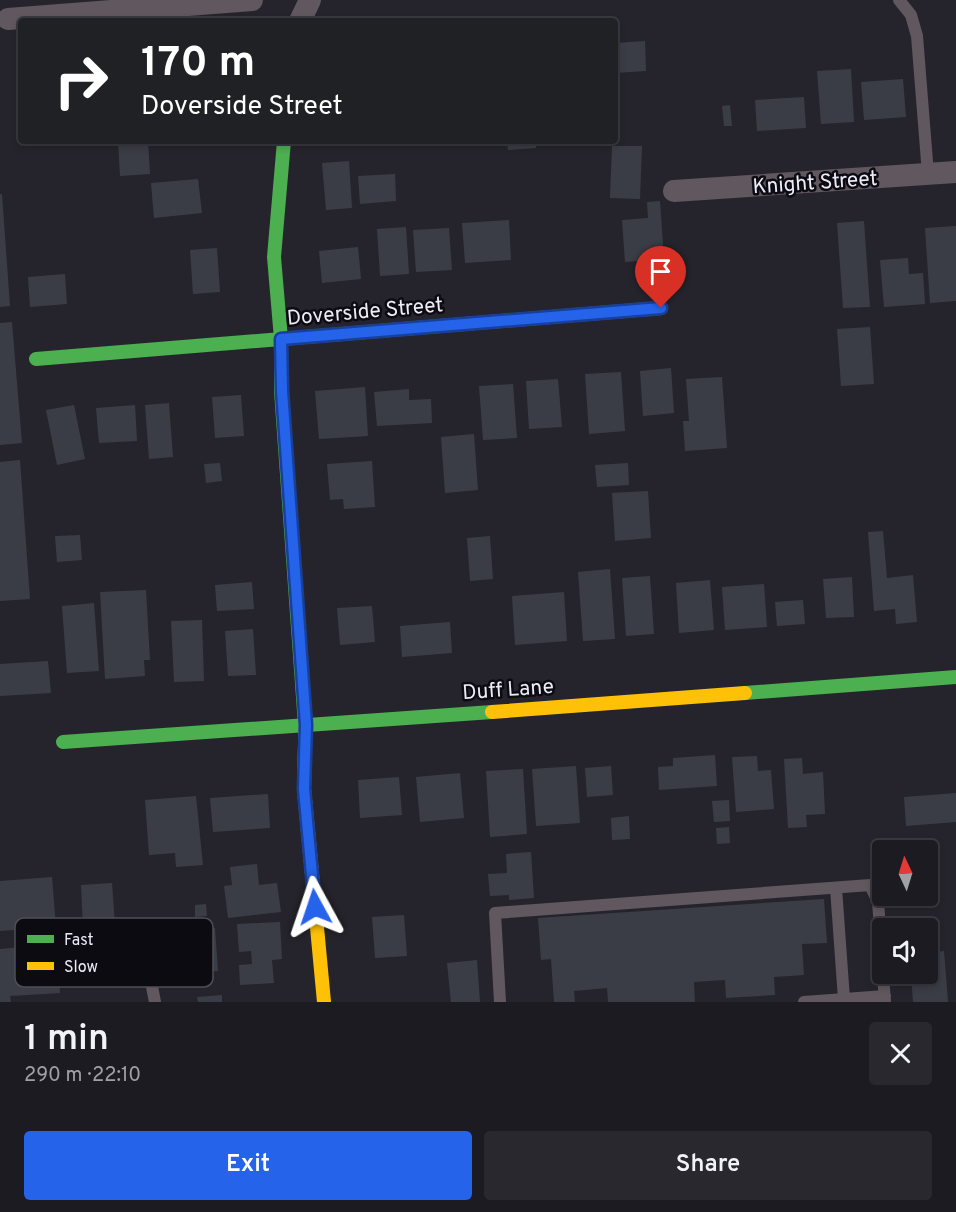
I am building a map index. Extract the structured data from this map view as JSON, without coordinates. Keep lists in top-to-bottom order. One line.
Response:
{"streets":{"street":["Knight Street","Doverside Street","Duff Lane"]},"legend":["Fast","Slow"],"north":"top","page":{"turn":["170 m","Doverside Street"],"heading":["1 min","290 m · 22:10"],"buttons":["Exit","Share"]}}
